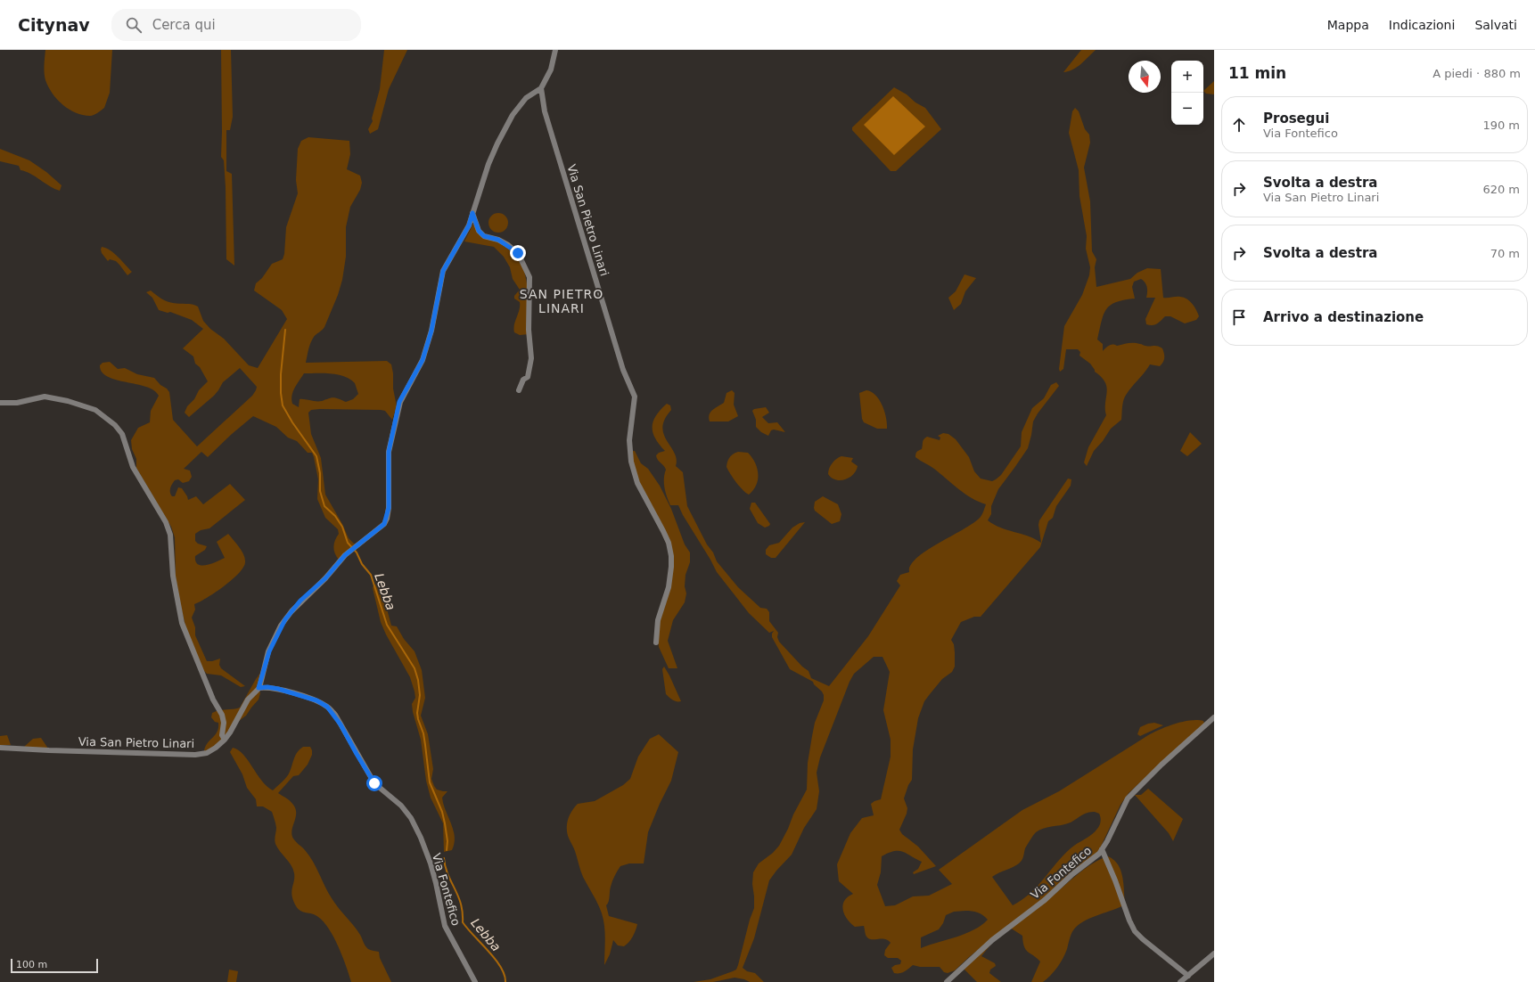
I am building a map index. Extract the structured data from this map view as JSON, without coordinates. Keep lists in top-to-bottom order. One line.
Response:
{"streets":{"street":["Via San Pietro Linari","Via Fontefico"]},"crossings":[["Via San Pietro Linari","Via Fontefico"]],"districts":["SAN PIETRO LINARI"],"water":["Lebba"],"scale_bar":"100 m","north":"bottom","page":{"header":"Citynav","search":"Cerca qui","nav":["Mappa","Indicazioni","Salvati"],"heading":["11 min","A piedi · 880 m"],"map_buttons":["+","−"],"list":[["Prosegui","Via Fontefico","190 m"],["Svolta a destra","Via San Pietro Linari","620 m"],["Svolta a destra","70 m"],"Arrivo a destinazione"],"scale":"100 m"}}
